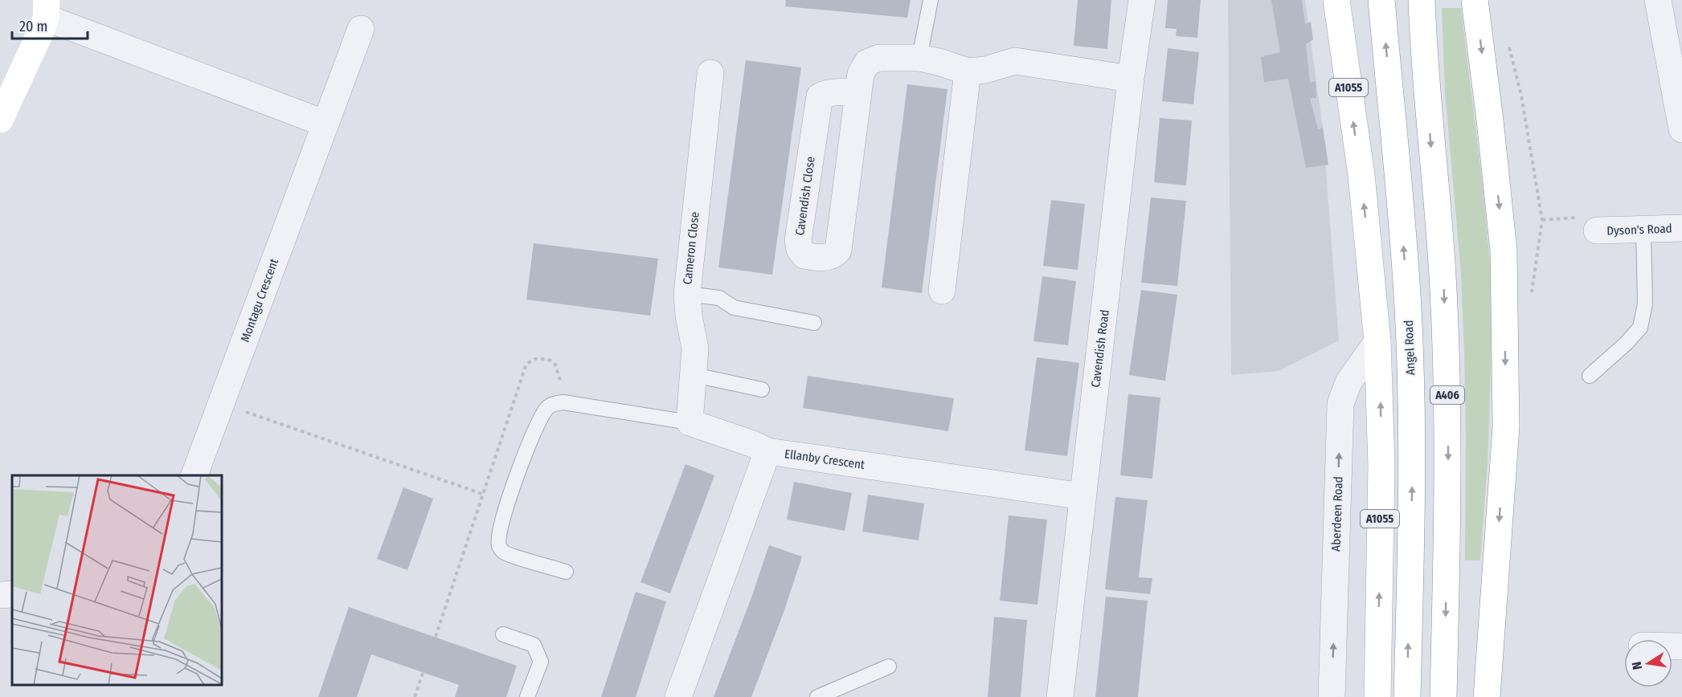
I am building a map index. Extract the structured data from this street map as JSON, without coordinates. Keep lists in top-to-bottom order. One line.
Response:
{"streets":{"main road":["A1055","Angel Road","A406"],"street":["Cavendish Close","Dyson's Road","Cameron Close","Montagu Crescent","Cavendish Road","Ellanby Crescent","Aberdeen Road"]},"crossings":[["A1055","Aberdeen Road"],["Cavendish Close","Cavendish Road"],["Cavendish Road","Ellanby Crescent"]],"one_way":["Aberdeen Road"],"scale_bar":"20 m","north":"left"}
